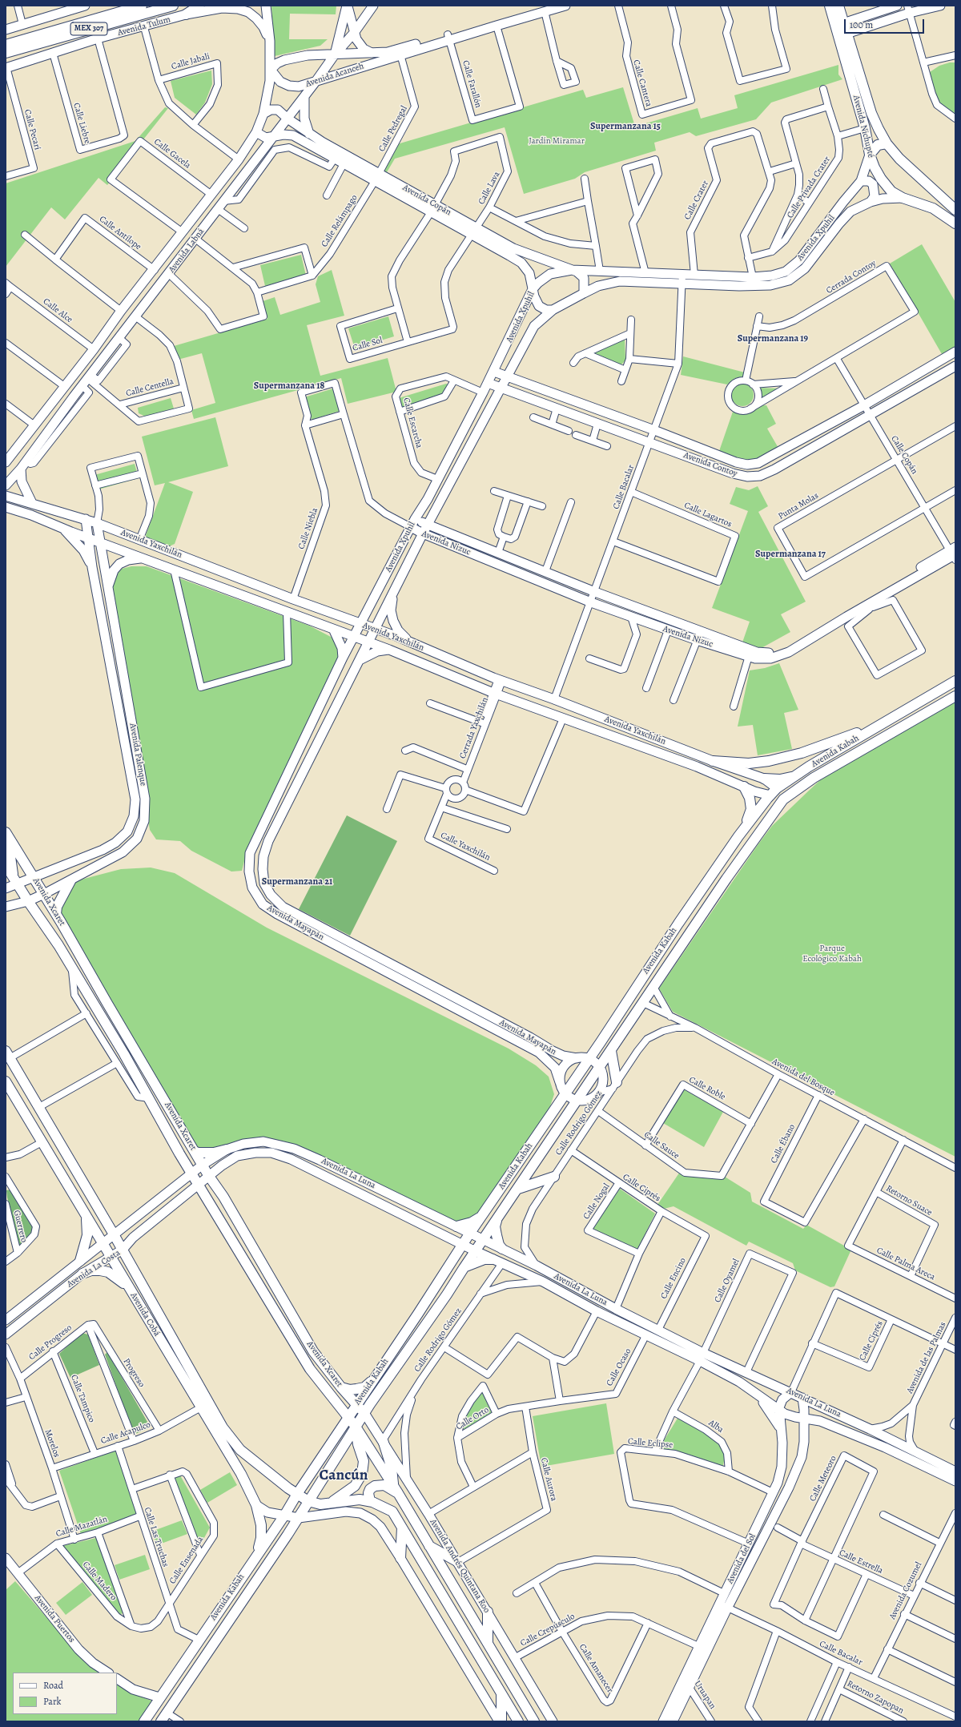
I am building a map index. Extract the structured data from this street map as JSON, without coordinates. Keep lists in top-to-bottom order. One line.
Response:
{"streets":{"main road":["Avenida Tulum","MEX 307","Avenida Nichupté","Avenida Kabah","Avenida Xcaret","Avenida Cobá","Avenida Andrés Quintana Roo"],"street":["Calle Jabalí","Avenida Acanceh","Calle Cantera","Calle Farallón","Calle Liebre","Calle Pedregal","Calle Pecarí","Calle Gacela","Calle Privada Crater","Calle Lava","Avenida Copán","Calle Crater","Calle Relámpago","Calle Antílope","Avenida Xpuhil","Avenida Labná","Cerrada Contoy","Calle Alce","Calle Sol","Calle Centella","Calle Escarcha","Calle Copán","Avenida Contoy","Calle Bacalar","Punta Molas","Calle Lagartos","Calle Niebla","Avenida Nizuc","Avenida Yaxchilán","Cerrada Yaxchilán","Avenida Palenque","Calle Yaxchilán","Avenida Mayapán","Avenida del Bosque","Calle Roble","Calle Rodrigo Gómez","Calle Ébano","Calle Sauce","Avenida La Luna","Calle Ciprés","Retorno Suace","Calle Nogal","Guerrero","Calle Palma Areca","Avenida La Costa","Calle Encino","Calle Oyamel","Calle Progreso","Avenida de las Palmas","Calle Ocaso","Progreso","Calle Tampico","Calle Orto","Alba","Calle Acapulco","Morelos","Calle Eclipse","Calle Meteoro","Calle Aurora","Calle Mazatlán","Calle Las Truchas","Avenida del Sol","Calle Ensenada","Calle Estrella","Calle Madero","Avenida Cozumel","Avenida Puertos","Calle Crepúsculo","Calle Amanecer","Uruapan","Retorno Zapopan"]},"crossings":[["Avenida Tulum","Calle Liebre"],["Avenida Tulum","Calle Pecarí"],["Avenida Tulum","Avenida Labná"],["Avenida Acanceh","Calle Farallón"],["Avenida Acanceh","Calle Pedregal"],["Avenida Acanceh","Avenida Labná"],["Avenida Nichupté","Avenida Xpuhil"],["Calle Pedregal","Avenida Copán"],["Calle Pedregal","Calle Relámpago"],["Calle Gacela","Avenida Labná"],["Calle Privada Crater","Calle Crater"],["Calle Lava","Avenida Copán"],["Calle Lava","Calle Sol"],["Avenida Copán","Calle Relámpago"],["Avenida Copán","Avenida Xpuhil"],["Avenida Copán","Avenida Labná"],["Avenida Copán","Calle Sol"],["Calle Crater","Avenida Xpuhil"],["Calle Antílope","Avenida Labná"],["Avenida Xpuhil","Calle Escarcha"],["Avenida Xpuhil","Avenida Contoy"],["Avenida Xpuhil","Calle Bacalar"],["Avenida Xpuhil","Calle Niebla"],["Avenida Xpuhil","Avenida Nizuc"],["Avenida Xpuhil","Avenida Yaxchilán"],["Avenida Xpuhil","Avenida Mayapán"],["Avenida Labná","Calle Alce"],["Avenida Labná","Calle Centella"],["Cerrada Contoy","Calle Copán"],["Calle Copán","Avenida Contoy"],["Calle Copán","Punta Molas"],["Calle Copán","Avenida Nizuc"],["Avenida Contoy","Calle Bacalar"],["Calle Bacalar","Calle Lagartos"],["Calle Bacalar","Avenida Nizuc"],["Calle Bacalar","Avenida Yaxchilán"],["Calle Bacalar","Avenida del Sol"],["Calle Bacalar","Avenida Cozumel"],["Calle Niebla","Avenida Nizuc"],["Calle Niebla","Avenida Yaxchilán"],["Avenida Yaxchilán","Cerrada Yaxchilán"],["Avenida Yaxchilán","Avenida Kabah"],["Avenida Yaxchilán","Avenida Palenque"],["Avenida Yaxchilán","Avenida Mayapán"],["Avenida Kabah","Avenida Xcaret"],["Avenida Kabah","Avenida Mayapán"],["Avenida Kabah","Avenida del Bosque"],["Avenida Kabah","Avenida La Luna"],["Avenida Kabah","Avenida Cobá"],["Avenida Kabah","Calle Las Truchas"],["Avenida Kabah","Avenida Andrés Quintana Roo"],["Avenida Palenque","Avenida Xcaret"],["Avenida Xcaret","Avenida La Luna"],["Avenida Xcaret","Avenida La Costa"],["Avenida Xcaret","Avenida Andrés Quintana Roo"],["Avenida del Bosque","Calle Rodrigo Gómez"],["Avenida del Bosque","Calle Ébano"],["Calle Roble","Calle Sauce"],["Calle Rodrigo Gómez","Calle Sauce"],["Calle Rodrigo Gómez","Avenida La Luna"],["Calle Rodrigo Gómez","Calle Ciprés"],["Calle Rodrigo Gómez","Avenida Andrés Quintana Roo"],["Avenida La Luna","Calle Ciprés"],["Avenida La Luna","Avenida La Costa"],["Avenida La Luna","Calle Encino"],["Avenida La Luna","Calle Oyamel"],["Avenida La Luna","Avenida de las Palmas"],["Avenida La Luna","Calle Ocaso"],["Avenida La Luna","Avenida del Sol"],["Calle Ciprés","Calle Nogal"],["Calle Ciprés","Calle Encino"],["Calle Ciprés","Avenida de las Palmas"],["Retorno Suace","Calle Palma Areca"],["Avenida La Costa","Avenida Cobá"],["Avenida Cobá","Calle Acapulco"],["Calle Progreso","Progreso"],["Calle Progreso","Calle Tampico"],["Calle Progreso","Morelos"],["Calle Ocaso","Calle Orto"],["Progreso","Calle Acapulco"],["Calle Tampico","Calle Acapulco"],["Calle Orto","Calle Aurora"],["Alba","Calle Eclipse"],["Calle Acapulco","Morelos"],["Calle Acapulco","Calle Las Truchas"],["Morelos","Calle Mazatlán"],["Calle Eclipse","Avenida del Sol"],["Calle Meteoro","Calle Estrella"],["Calle Aurora","Avenida Andrés Quintana Roo"],["Calle Mazatlán","Calle Las Truchas"],["Calle Mazatlán","Calle Madero"],["Calle Mazatlán","Avenida Puertos"],["Calle Las Truchas","Calle Ensenada"],["Avenida del Sol","Calle Estrella"],["Avenida del Sol","Calle Crepúsculo"],["Avenida del Sol","Uruapan"],["Calle Ensenada","Calle Madero"],["Calle Estrella","Avenida Cozumel"],["Avenida Andrés Quintana Roo","Calle Crepúsculo"],["Calle Crepúsculo","Calle Amanecer"]],"districts":["Supermanzana 15","Supermanzana 19","Supermanzana 18","Supermanzana 17","Supermanzana 21","Cancún"],"parks":["Jardín Miramar","Parque Ecológico Kabah"],"legend":["Road","Park"],"scale_bar":"100 m"}
